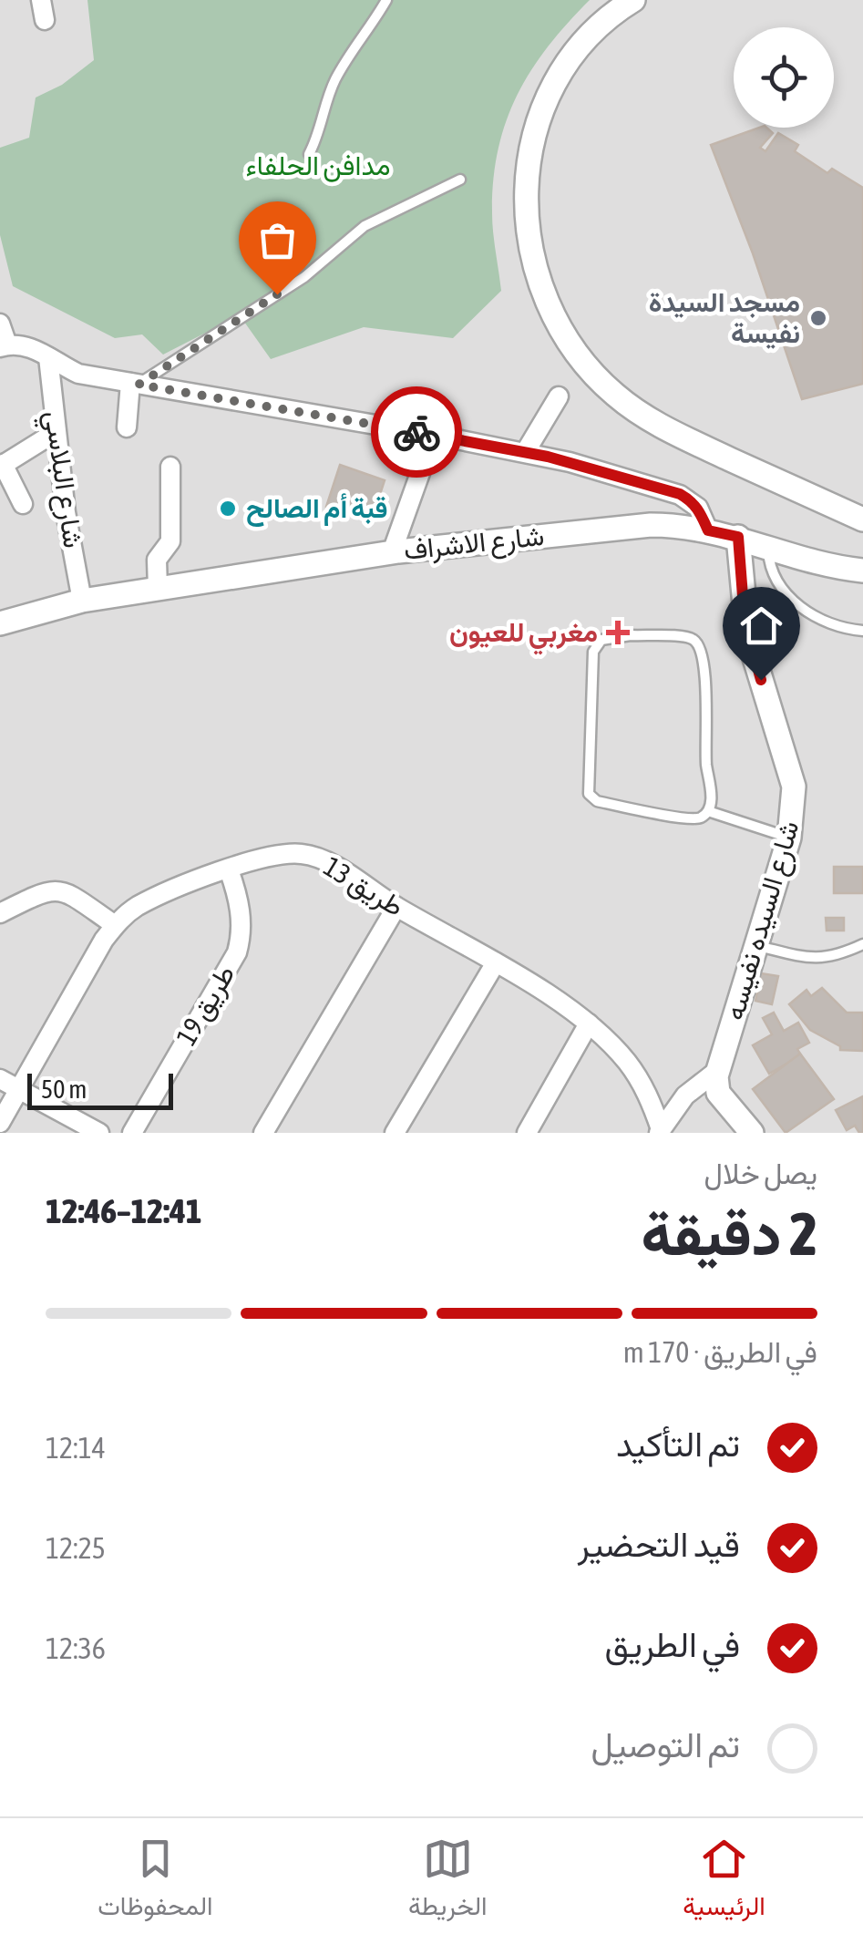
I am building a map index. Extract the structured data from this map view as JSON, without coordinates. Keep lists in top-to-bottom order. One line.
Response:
{"streets":{"street":["شارع البلاسي","شارع الاشراف","طريق 13","شارع السيده نفيسه","طريق 19"]},"crossings":[["شارع البلاسي","شارع الاشراف"],["شارع الاشراف","شارع السيده نفيسه"],["طريق 13","طريق 19"]],"parks":["مدافن الحلفاء"],"places":{"other":["مسجد السيدة نفيسة","قبة أم الصالح"],"health":["مغربي للعيون"]},"scale_bar":"50 m","page":{"scale":"50 m","heading":["2 دقيقة","يصل خلال","12:41–12:46"],"bar":"في الطريق · 170 m","list":[["تم التأكيد","12:14"],["قيد التحضير","12:25"],["في الطريق","12:36"],"تم التوصيل"],"tabs":["الرئيسية","الخريطة","المحفوظات"]}}
